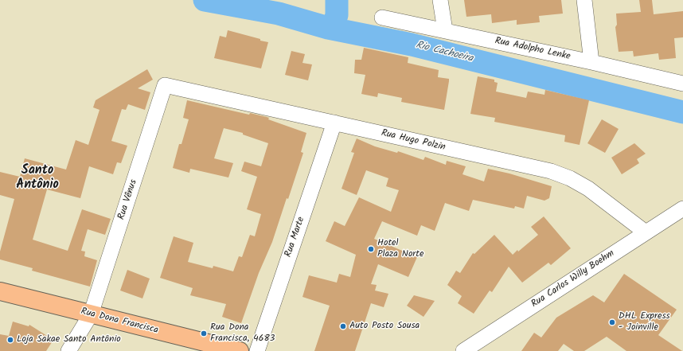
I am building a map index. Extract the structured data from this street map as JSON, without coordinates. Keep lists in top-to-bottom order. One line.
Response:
{"streets":{"main road":["Rua Dona Francisca"],"street":["Rua Adolpho Lenke","Rua Hugo Polzin","Rua Vênus","Rua Marte","Rua Carlos Willy Boehm"]},"crossings":[["Rua Hugo Polzin","Rua Vênus"],["Rua Hugo Polzin","Rua Marte"],["Rua Hugo Polzin","Rua Carlos Willy Boehm"],["Rua Vênus","Rua Dona Francisca"]],"districts":["Santo Antônio"],"water":["Rio Cachoeira"],"places":["Hotel Plaza Norte","DHL Express - Joinville","Auto Posto Sousa","Rua Dona Francisca, 4683","Loja Sakae Santo Antônio"]}
